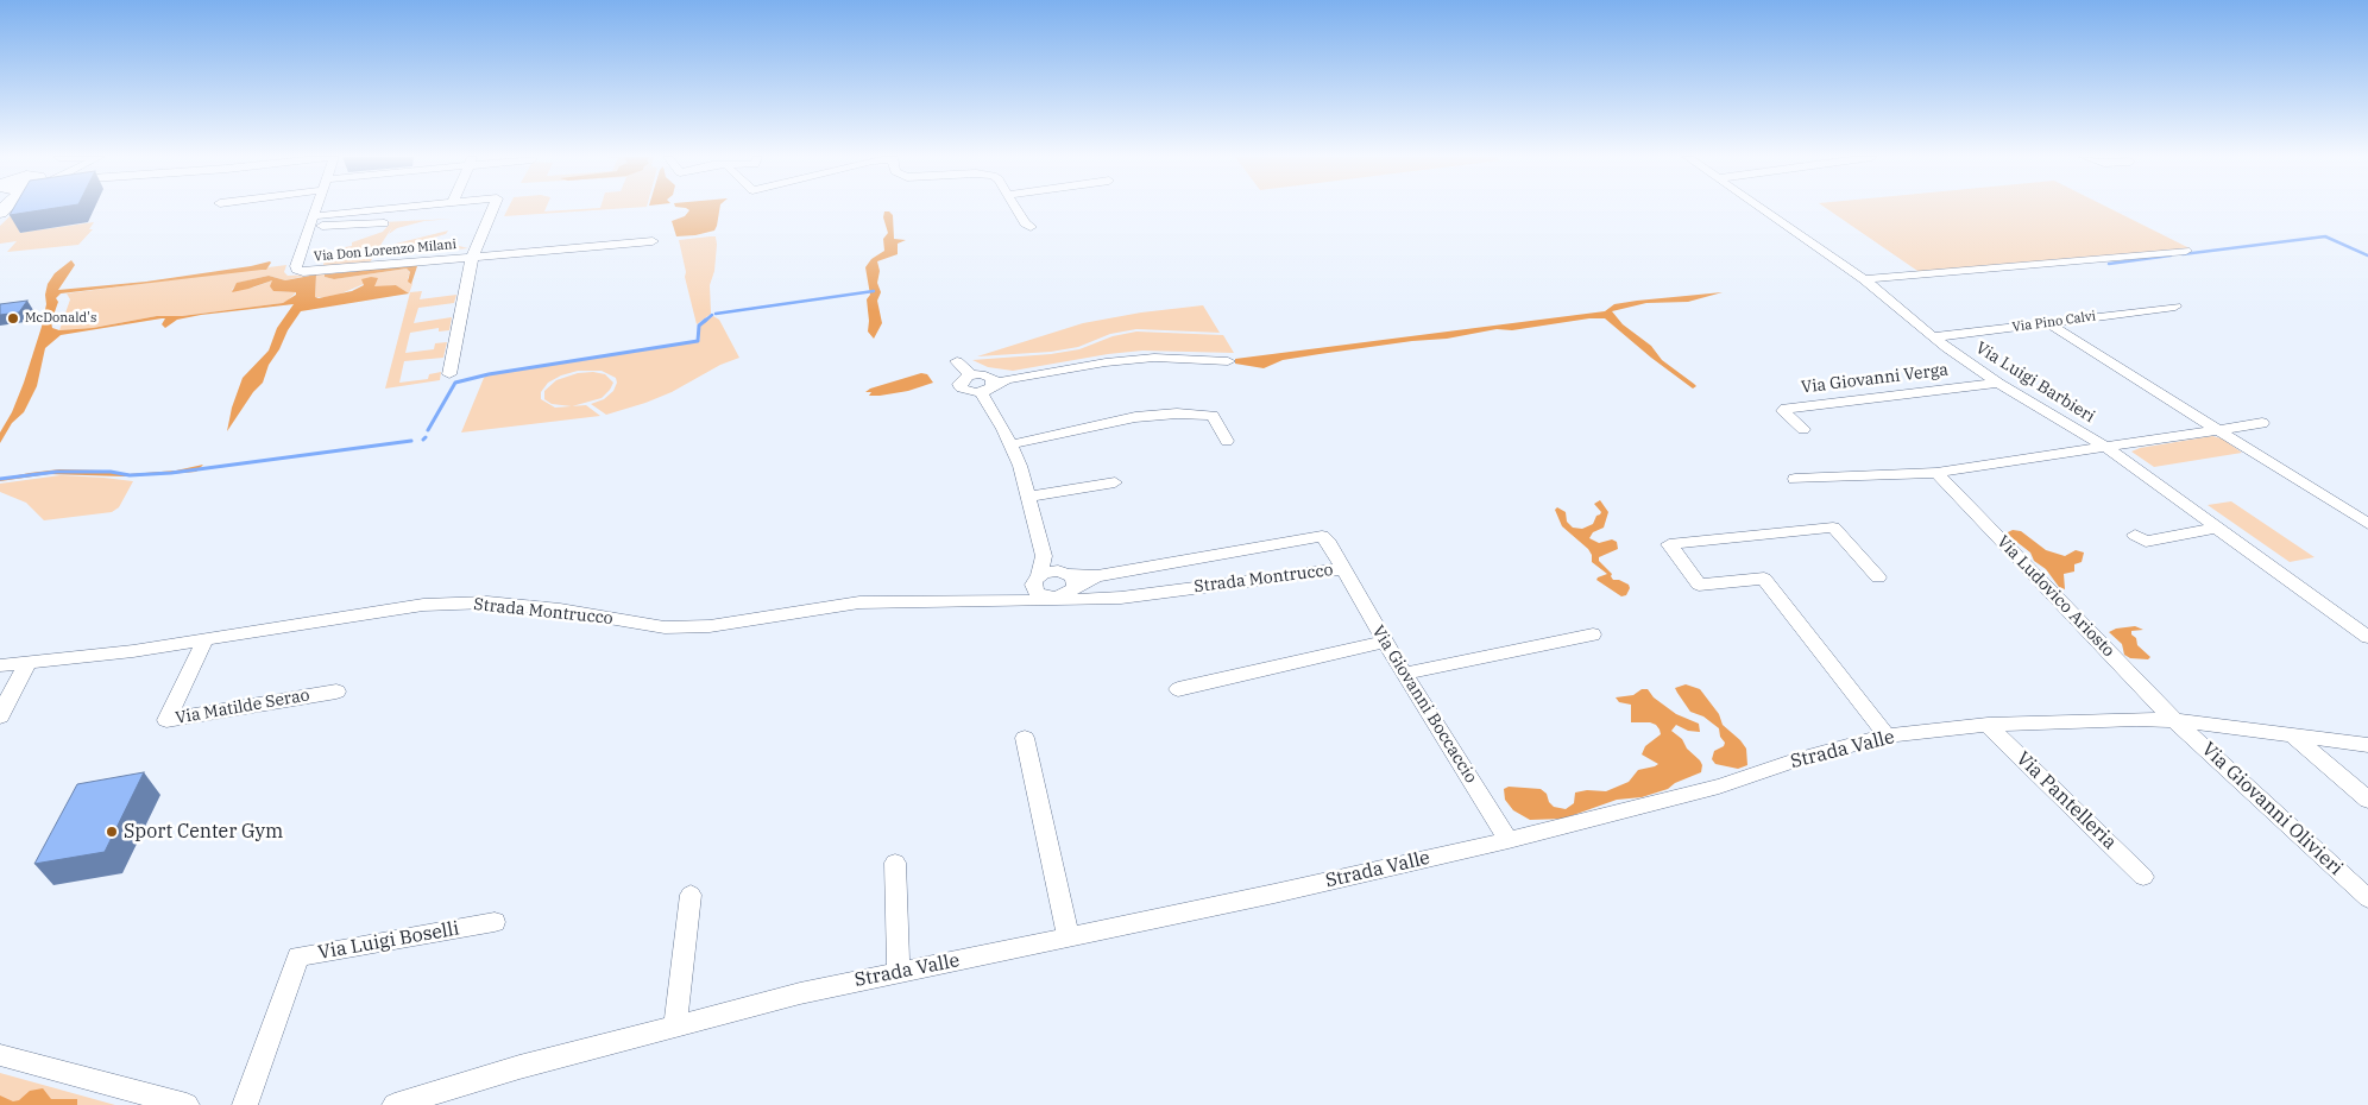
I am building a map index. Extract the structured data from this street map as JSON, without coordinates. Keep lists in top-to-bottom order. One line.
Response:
{"streets":{"street":["Via Don Lorenzo Milani","Via Pino Calvi","Via Giovanni Verga","Via Luigi Barbieri","Strada Montrucco","Via Ludovico Ariosto","Via Giovanni Boccaccio","Via Matilde Serao","Strada Valle","Via Pantelleria","Via Giovanni Olivieri","Via Luigi Boselli"]},"crossings":[["Via Pino Calvi","Via Luigi Barbieri"],["Via Giovanni Verga","Via Luigi Barbieri"],["Strada Montrucco","Via Giovanni Boccaccio"],["Strada Montrucco","Via Matilde Serao"],["Via Ludovico Ariosto","Strada Valle"],["Via Ludovico Ariosto","Via Giovanni Olivieri"],["Via Giovanni Boccaccio","Strada Valle"],["Strada Valle","Via Pantelleria"],["Strada Valle","Via Giovanni Olivieri"]],"places":["McDonald's","Sport Center Gym"]}
